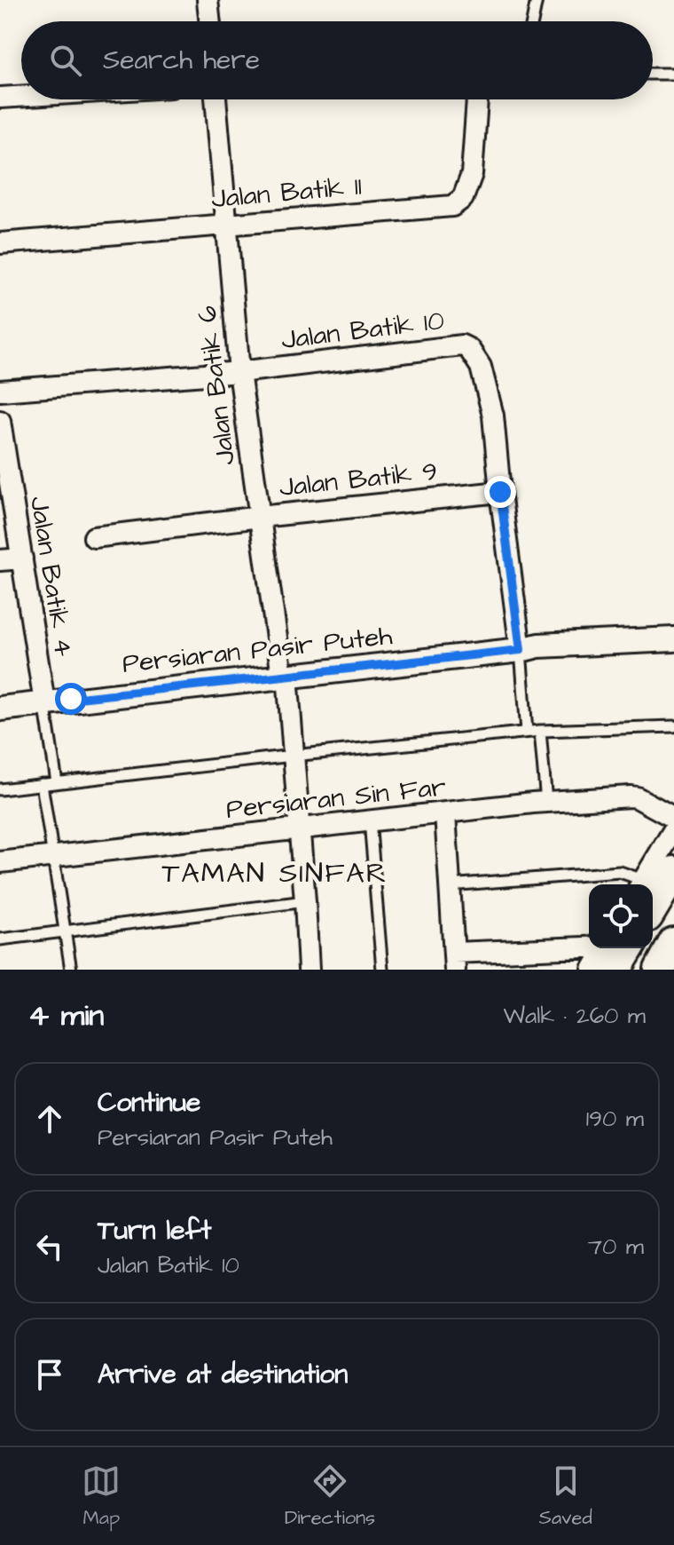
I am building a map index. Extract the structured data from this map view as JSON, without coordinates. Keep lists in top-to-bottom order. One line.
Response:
{"streets":{"street":["Jalan Batik 11","Jalan Batik 10","Jalan Batik 6","Jalan Batik 9","Jalan Batik 4","Persiaran Pasir Puteh","Persiaran Sin Far"]},"crossings":[["Jalan Batik 11","Jalan Batik 6"],["Jalan Batik 10","Jalan Batik 6"],["Jalan Batik 10","Jalan Batik 9"],["Jalan Batik 10","Persiaran Pasir Puteh"],["Jalan Batik 6","Jalan Batik 9"],["Jalan Batik 6","Persiaran Pasir Puteh"],["Jalan Batik 6","Persiaran Sin Far"],["Jalan Batik 4","Persiaran Pasir Puteh"]],"districts":["TAMAN SINFAR"],"page":{"search":"Search here","heading":["4 min","Walk · 260 m"],"list":[["Continue","Persiaran Pasir Puteh","190 m"],["Turn left","Jalan Batik 10","70 m"],"Arrive at destination"],"nav":["Map","Directions","Saved"]}}
